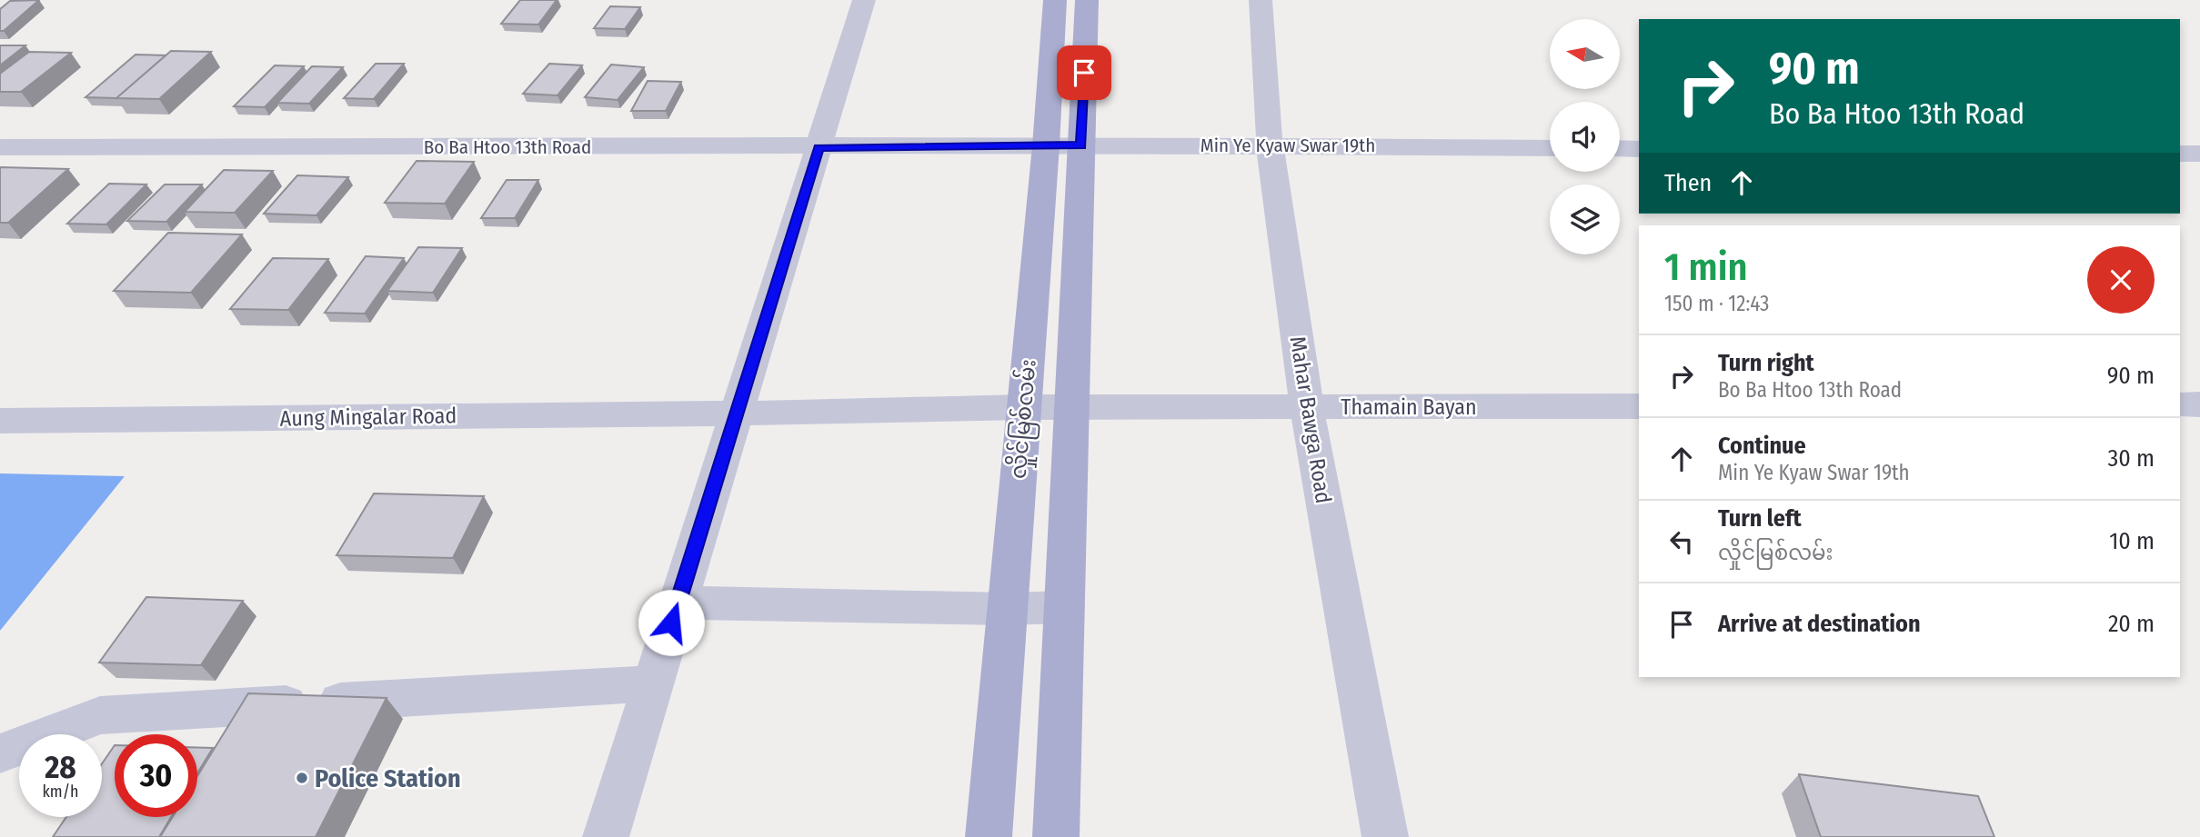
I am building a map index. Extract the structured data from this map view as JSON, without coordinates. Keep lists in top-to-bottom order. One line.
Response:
{"streets":{"main road":["လှိုင်မြစ်လမ်း"],"street":["Min Ye Kyaw Swar 19th","Bo Ba Htoo 13th Road","Thamain Bayan","Aung Mingalar Road","Mahar Bawga Road"]},"crossings":[["Min Ye Kyaw Swar 19th","Bo Ba Htoo 13th Road"],["Min Ye Kyaw Swar 19th","လှိုင်မြစ်လမ်း"],["Min Ye Kyaw Swar 19th","Mahar Bawga Road"],["Bo Ba Htoo 13th Road","လှိုင်မြစ်လမ်း"],["Thamain Bayan","Aung Mingalar Road"],["Thamain Bayan","လှိုင်မြစ်လမ်း"],["Thamain Bayan","Mahar Bawga Road"],["Aung Mingalar Road","လှိုင်မြစ်လမ်း"]],"places":["Police Station"],"north":"left","page":{"turn":["90 m","Bo Ba Htoo 13th Road"],"then":"Then","heading":["1 min","150 m · 12:43"],"list":[{"name":"Turn right","note":"Bo Ba Htoo 13th Road","value":"90 m"},{"name":"Continue","note":"Min Ye Kyaw Swar 19th","value":"30 m"},{"name":"Turn left","note":"လှိုင်မြစ်လမ်း","value":"10 m"},{"name":"Arrive at destination","value":"20 m"}],"speed":"28 km/h","limit":"30"}}
